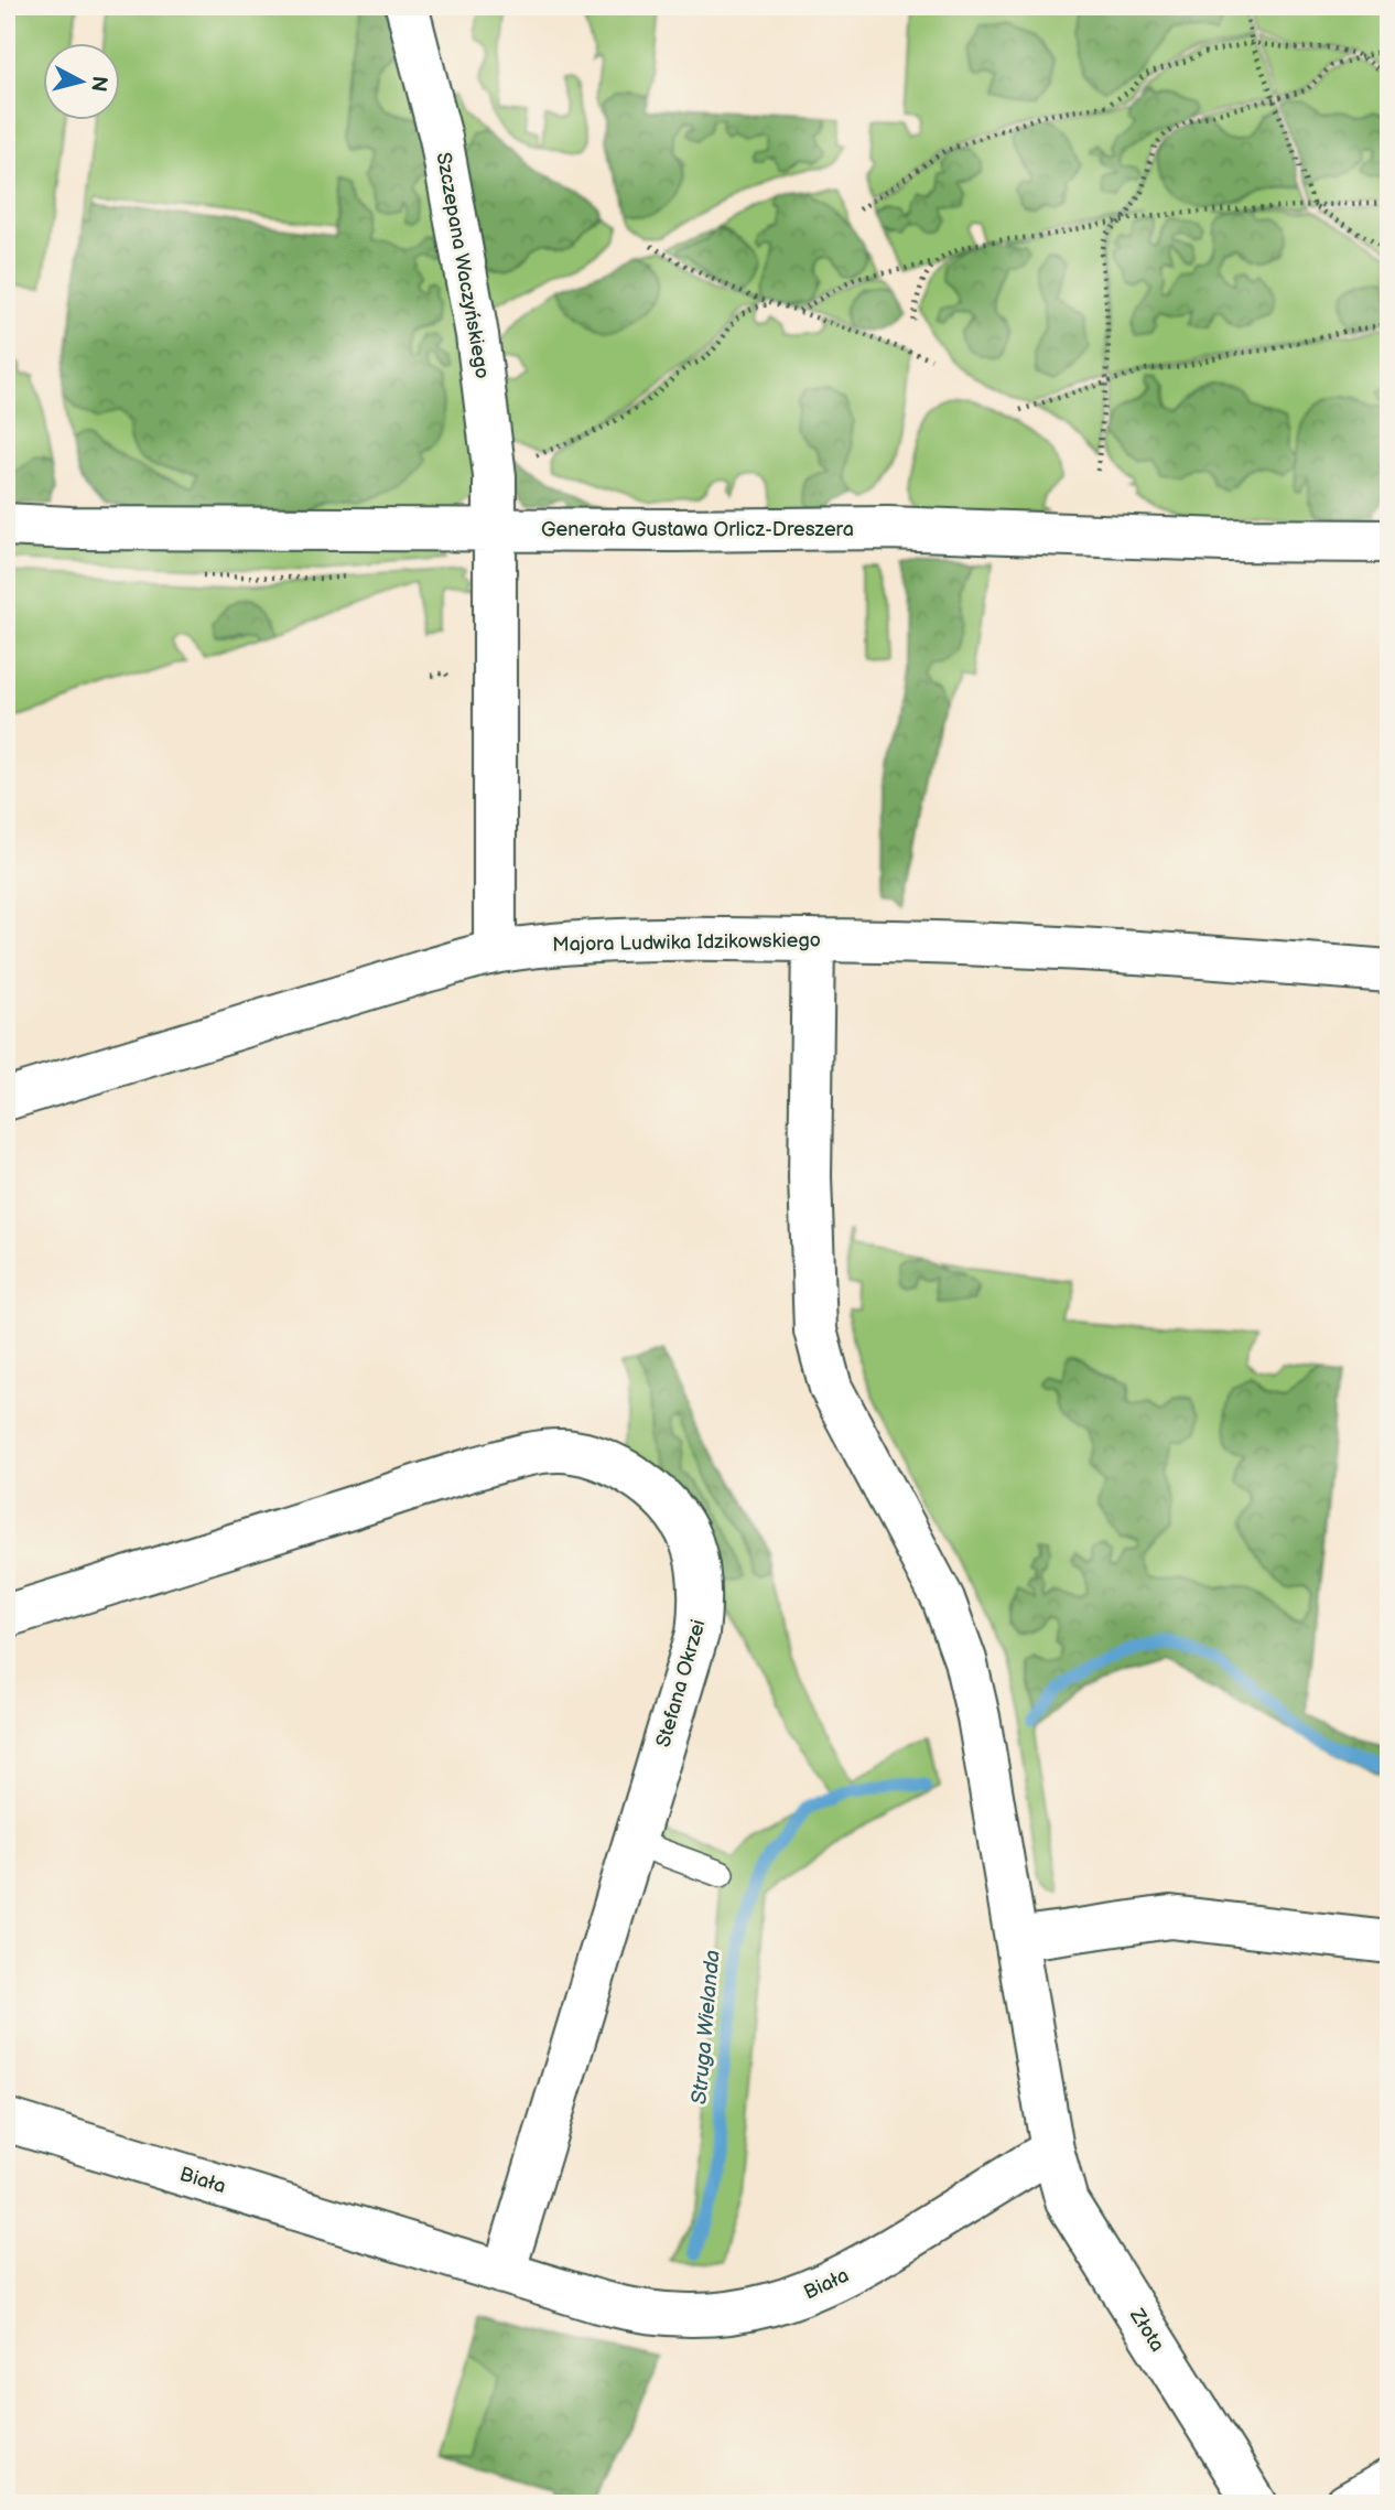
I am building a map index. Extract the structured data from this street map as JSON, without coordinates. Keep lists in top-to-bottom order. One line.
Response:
{"streets":{"street":["Szczepana Waczyńskiego","Generała Gustawa Orlicz-Dreszera","Majora Ludwika Idzikowskiego","Stefana Okrzei","Biała","Złota"]},"crossings":[["Szczepana Waczyńskiego","Generała Gustawa Orlicz-Dreszera"],["Szczepana Waczyńskiego","Majora Ludwika Idzikowskiego"],["Stefana Okrzei","Biała"],["Biała","Złota"]],"water":["Struga Wielanda"],"north":"right"}
